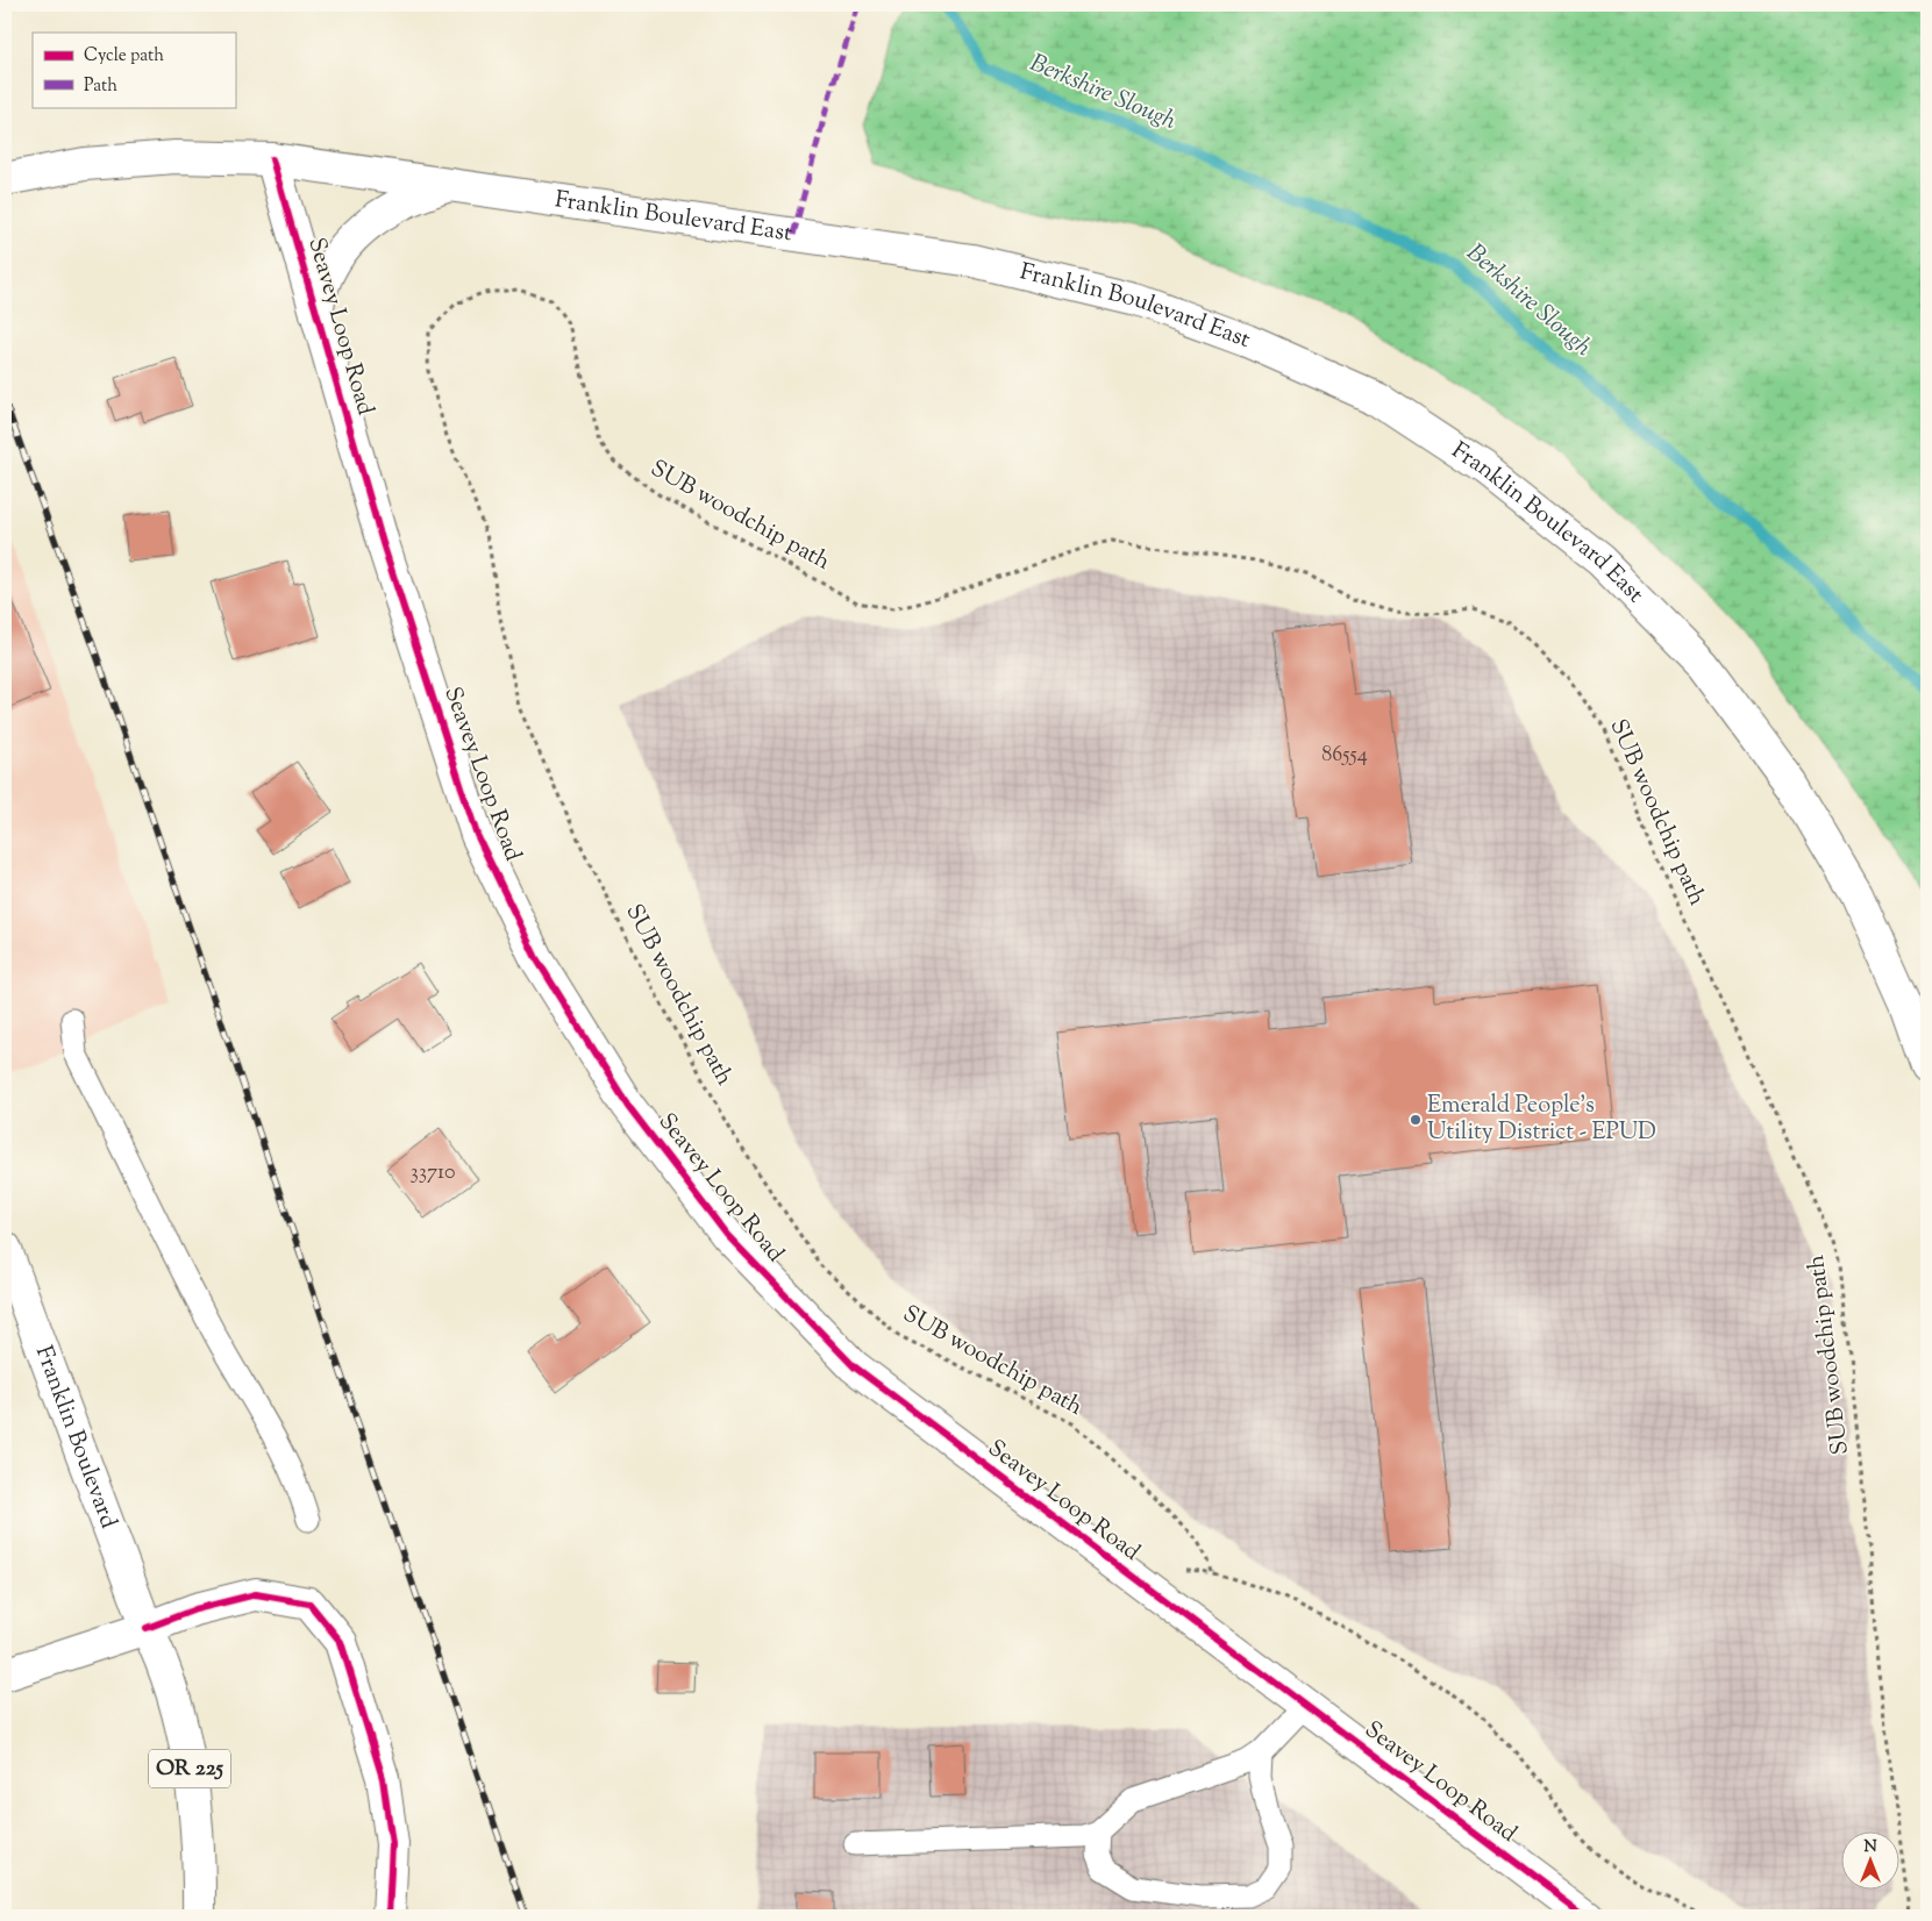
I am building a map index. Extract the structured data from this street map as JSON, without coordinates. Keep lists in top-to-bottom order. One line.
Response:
{"streets":{"main road":["Franklin Boulevard East","Seavey Loop Road","Franklin Boulevard","OR 225"],"path":["SUB woodchip path"]},"crossings":[["Franklin Boulevard East","Seavey Loop Road"],["Franklin Boulevard","OR 225"]],"water":["Berkshire Slough"],"places":["Emerald People's Utility District - EPUD"],"house_numbers":["86554","33710"],"legend":["Cycle path","Path"],"north":"top"}
